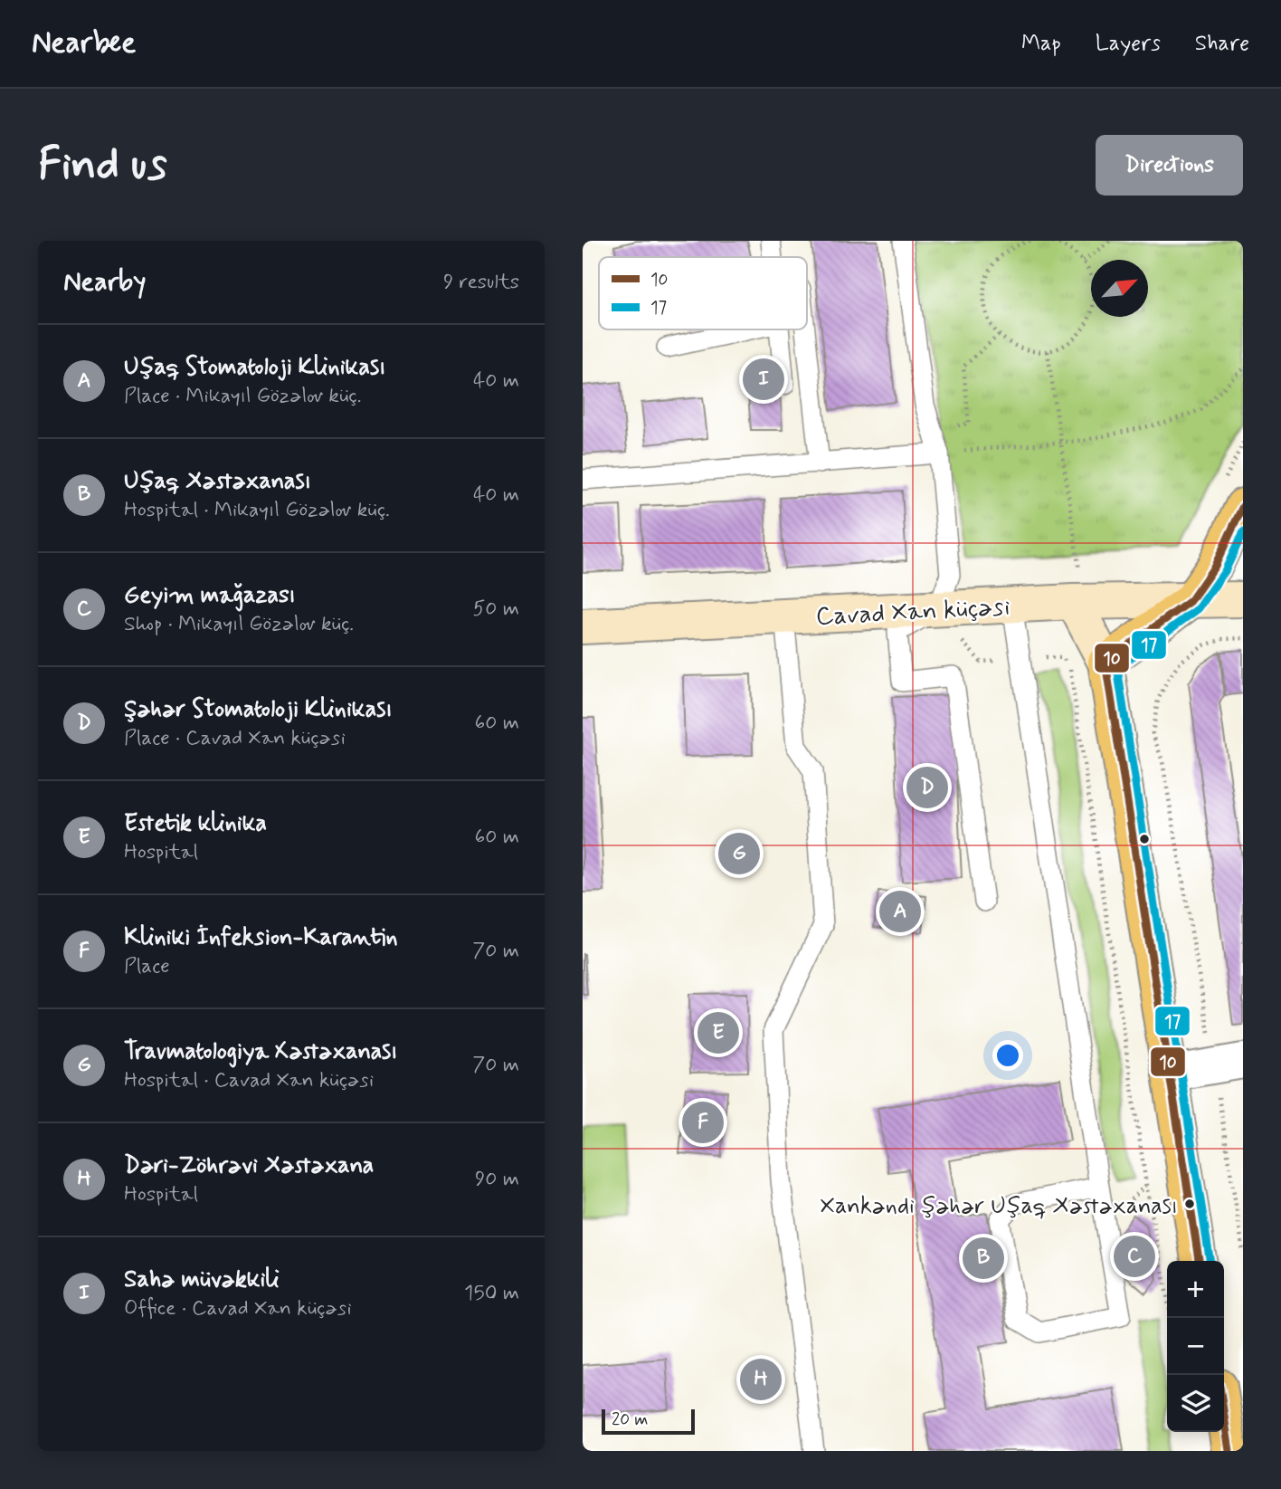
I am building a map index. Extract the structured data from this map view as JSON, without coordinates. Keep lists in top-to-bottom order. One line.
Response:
{"streets":{"street":["Cavad Xan küçəsi"]},"places":["Xankəndi şəhər Uşaq Xəstəxanası"],"lines":["transit line 10","transit line 17"],"legend":["10","17"],"scale_bar":"20 m","north":"top right","page":{"header":"Nearbee","nav":["Map","Layers","Share"],"buttons":"Directions","title":"Find us","heading":["Nearby","9 results"],"list":[{"mark":"A","name":"Uşaq Stomatoloji Klinikası","note":"Place · Mikayıl Gözəlov küç.","value":"40 m"},{"mark":"B","name":"Uşaq Xəstəxanası","note":"Hospital · Mikayıl Gözəlov küç.","value":"40 m"},{"mark":"C","name":"Geyim mağazası","note":"Shop · Mikayıl Gözəlov küç.","value":"50 m"},{"mark":"D","name":"Şəhər Stomatoloji Klinikası","note":"Place · Cavad Xan küçəsi","value":"60 m"},{"mark":"E","name":"Estetik klinika","note":"Hospital","value":"60 m"},{"mark":"F","name":"Kliniki İnfeksion-Karantin","note":"Place","value":"70 m"},{"mark":"G","name":"Travmatologiya Xəstəxanası","note":"Hospital · Cavad Xan küçəsi","value":"70 m"},{"mark":"H","name":"Dəri-Zöhrəvi Xəstəxana","note":"Hospital","value":"90 m"},{"mark":"I","name":"Sahə müvəkkili","note":"Office · Cavad Xan küçəsi","value":"150 m"}],"pins":["I","D","G","A","E","F","C","B","H"],"map_buttons":["+","−"],"scale":"20 m"}}
